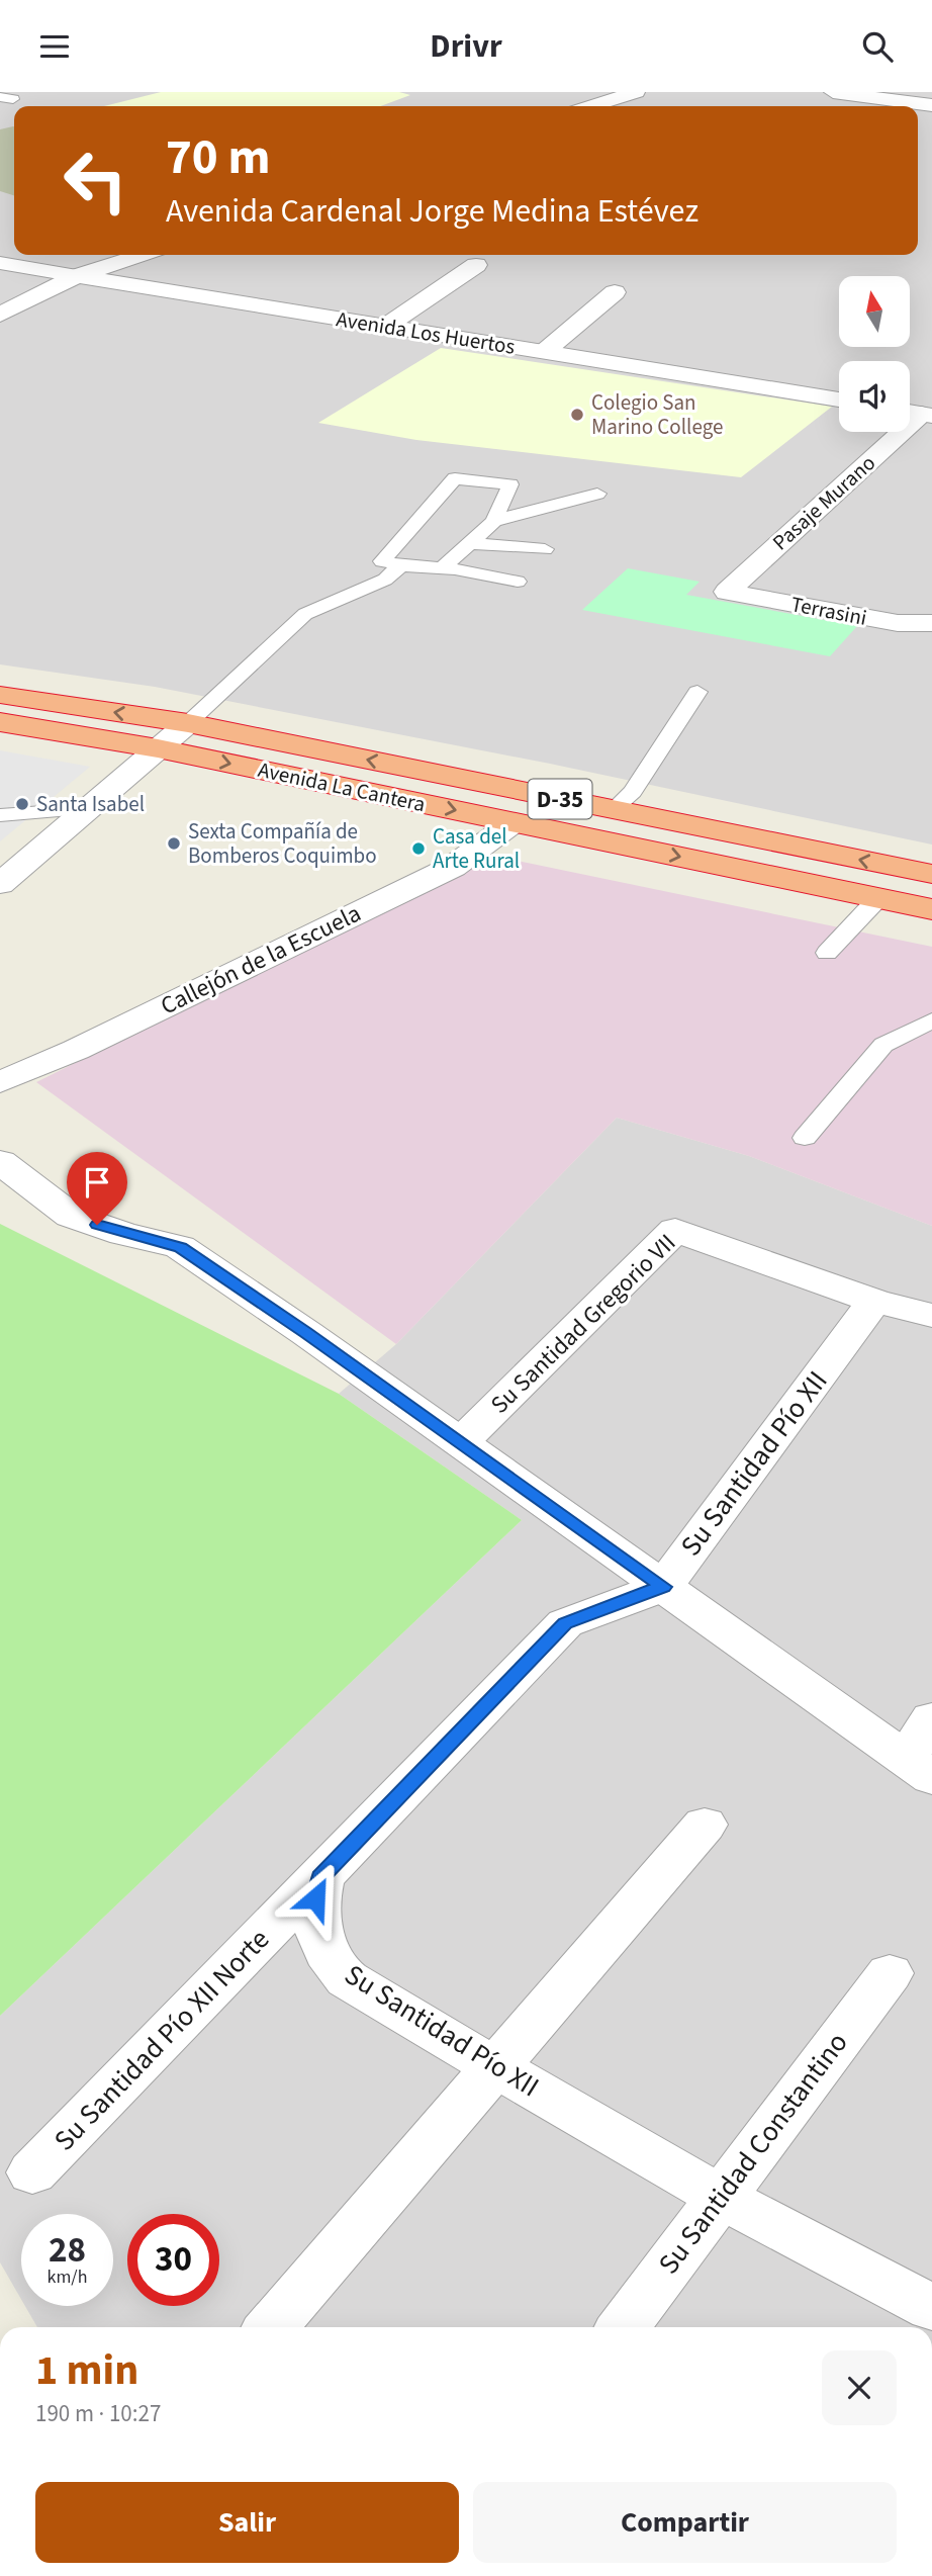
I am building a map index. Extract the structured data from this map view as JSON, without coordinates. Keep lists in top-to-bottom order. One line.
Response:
{"streets":{"highway":["Avenida La Cantera","D-35"],"street":["Avenida Los Huertos","Pasaje Murano","Terrasini","Callejón de la Escuela","Su Santidad Gregorio VII","Su Santidad Pío XII","Su Santidad Pío XII Norte","Su Santidad Constantino"]},"crossings":[["Pasaje Murano","Terrasini"],["Avenida La Cantera","Callejón de la Escuela"],["Su Santidad Gregorio VII","Su Santidad Pío XII"],["Su Santidad Pío XII","Su Santidad Pío XII Norte"],["Su Santidad Pío XII","Su Santidad Constantino"]],"places":["Colegio San Marino College","Santa Isabel","Sexta Compañía de Bomberos Coquimbo","Casa del Arte Rural"],"north":"top","page":{"header":"Drivr","turn":["70 m","Avenida Cardenal Jorge Medina Estévez"],"speed":"28 km/h","limit":"30","heading":["1 min","190 m · 10:27"],"buttons":["Salir","Compartir"]}}
